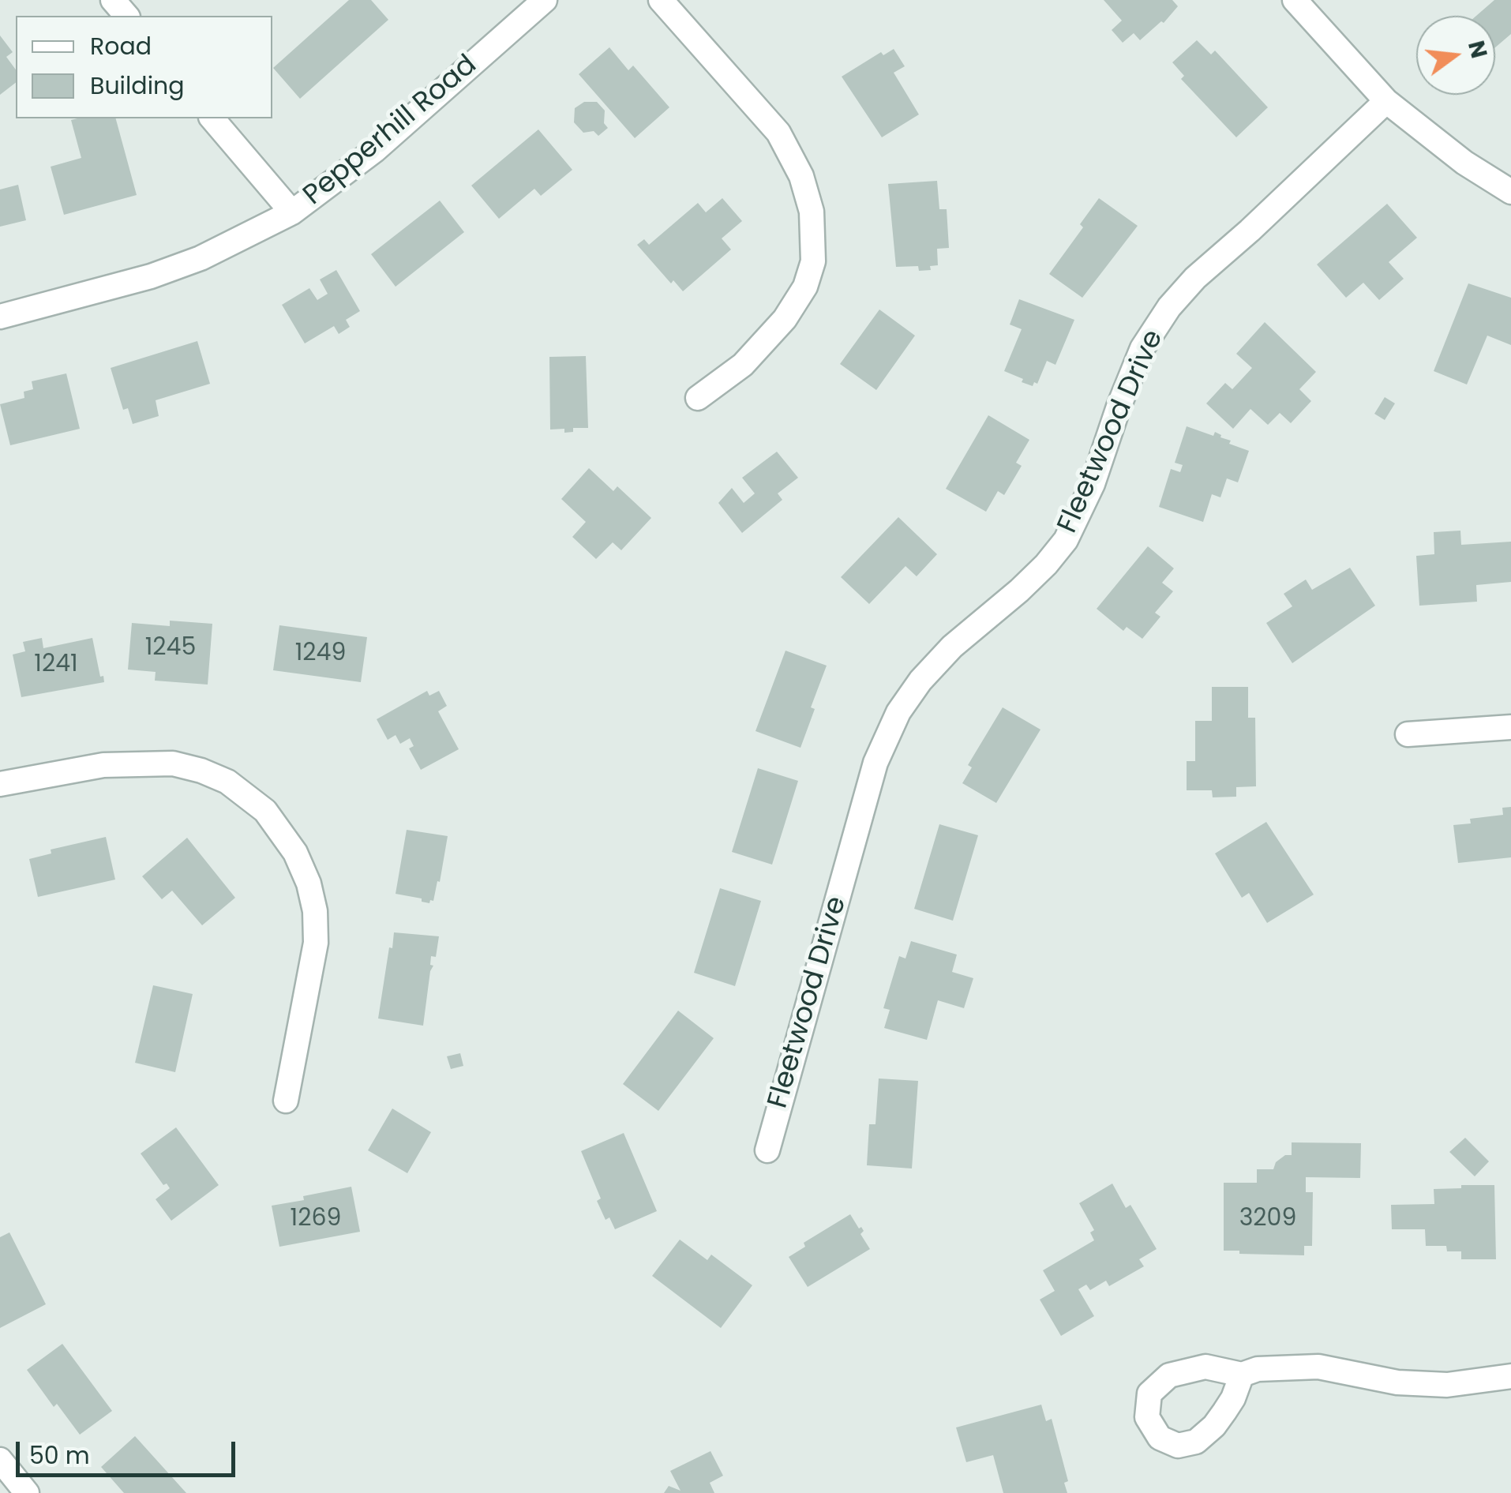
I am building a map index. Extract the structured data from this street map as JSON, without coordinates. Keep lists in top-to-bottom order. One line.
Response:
{"streets":{"street":["Pepperhill Road","Fleetwood Drive"]},"house_numbers":["1245","1249","1241","1269","3209"],"legend":["Road","Building"],"scale_bar":"50 m","north":"right"}
